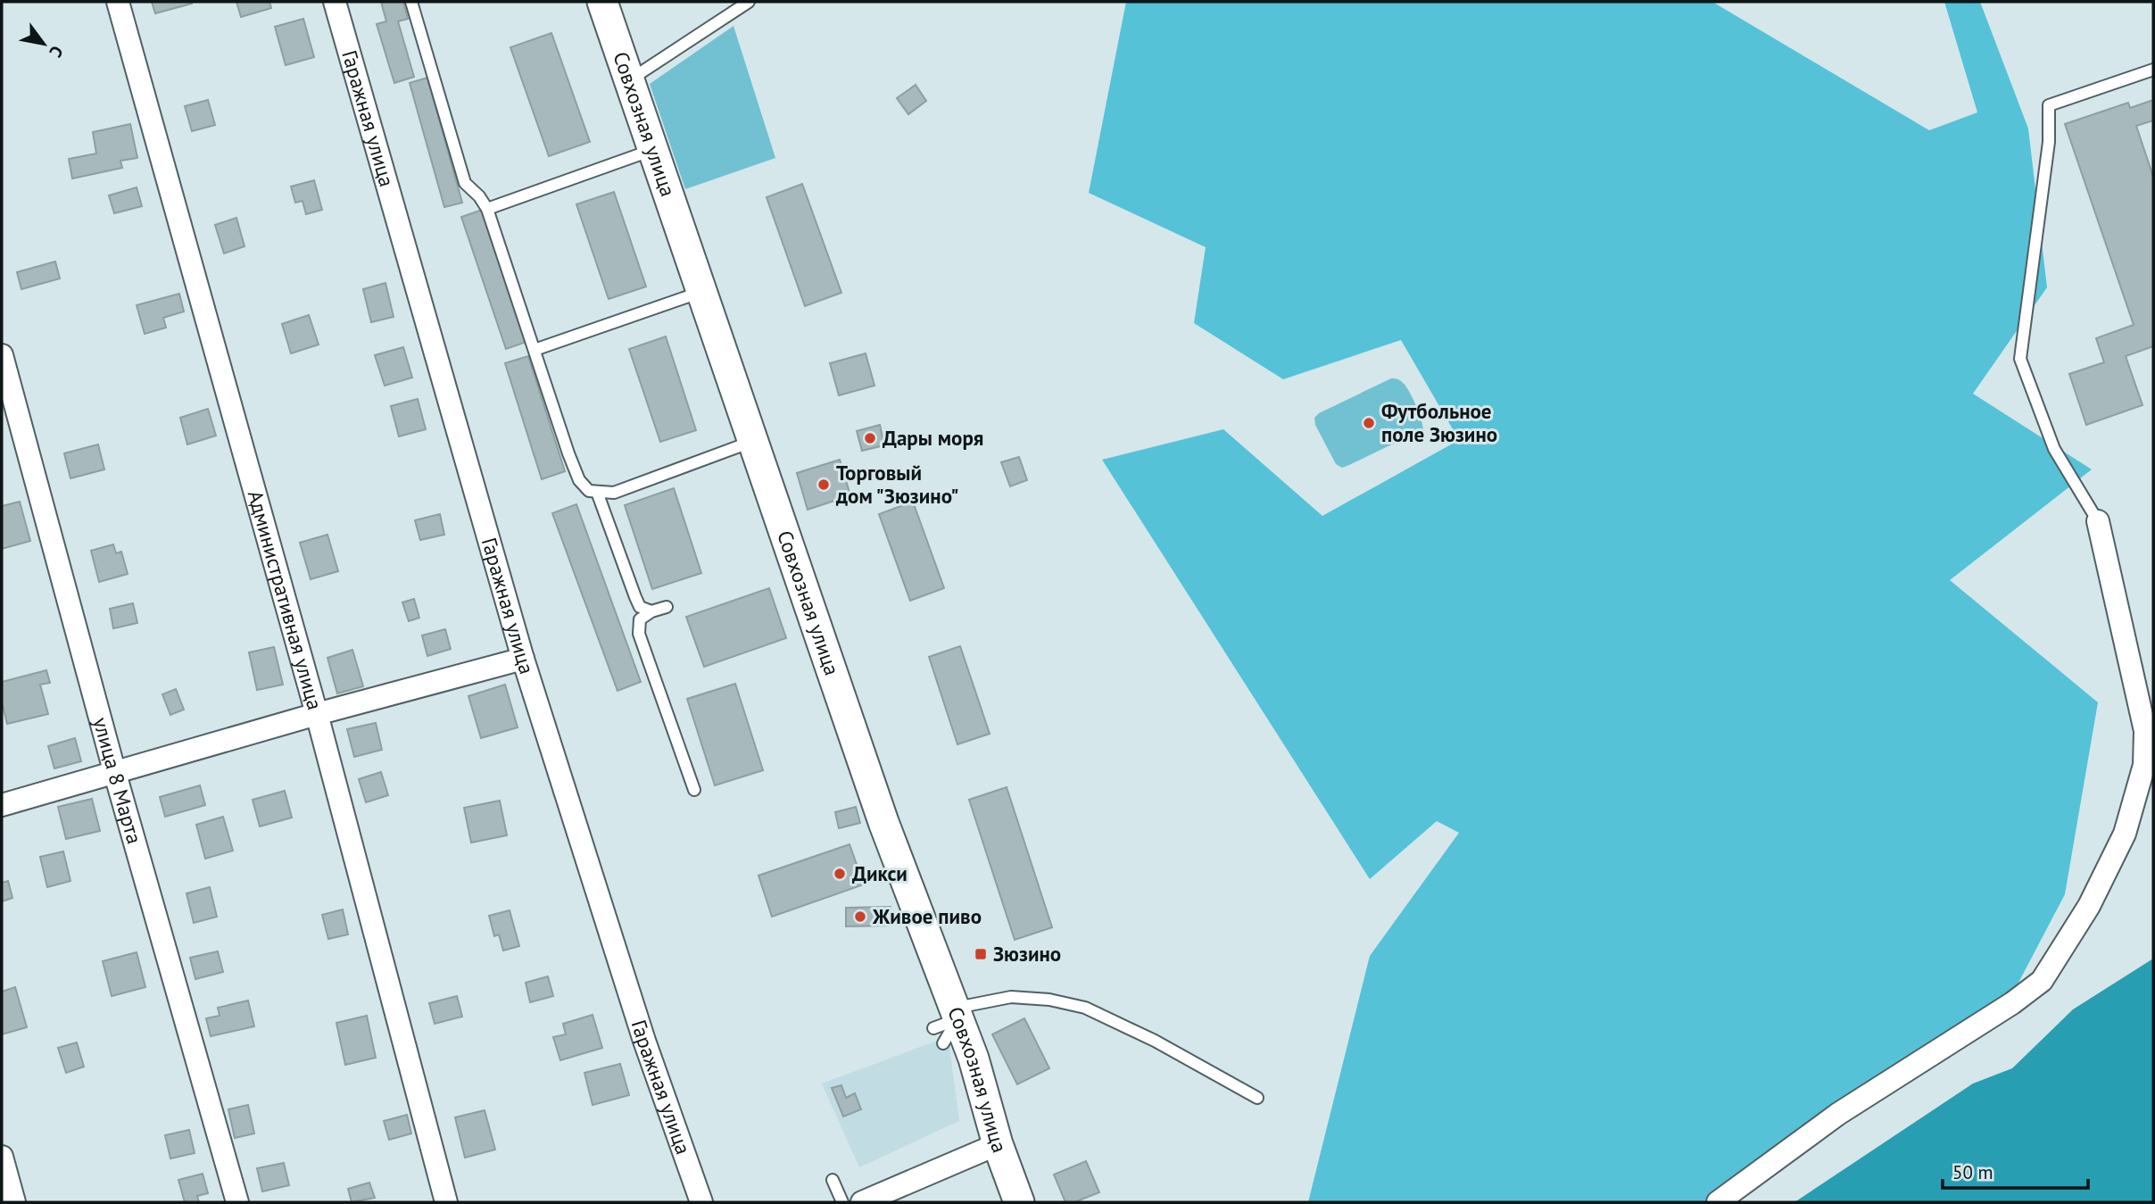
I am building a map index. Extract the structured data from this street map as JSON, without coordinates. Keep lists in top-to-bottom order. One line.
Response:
{"streets":{"street":["Гаражная улица","Совхозная улица","Административная улица","улица 8 Марта"]},"places":{"other":["Футбольное поле Зюзино","Дары моря","Торговый дом \"Зюзино\"","Дикси","Живое пиво"],"transit":["Зюзино"]},"scale_bar":"50 m","north":"bottom right"}
